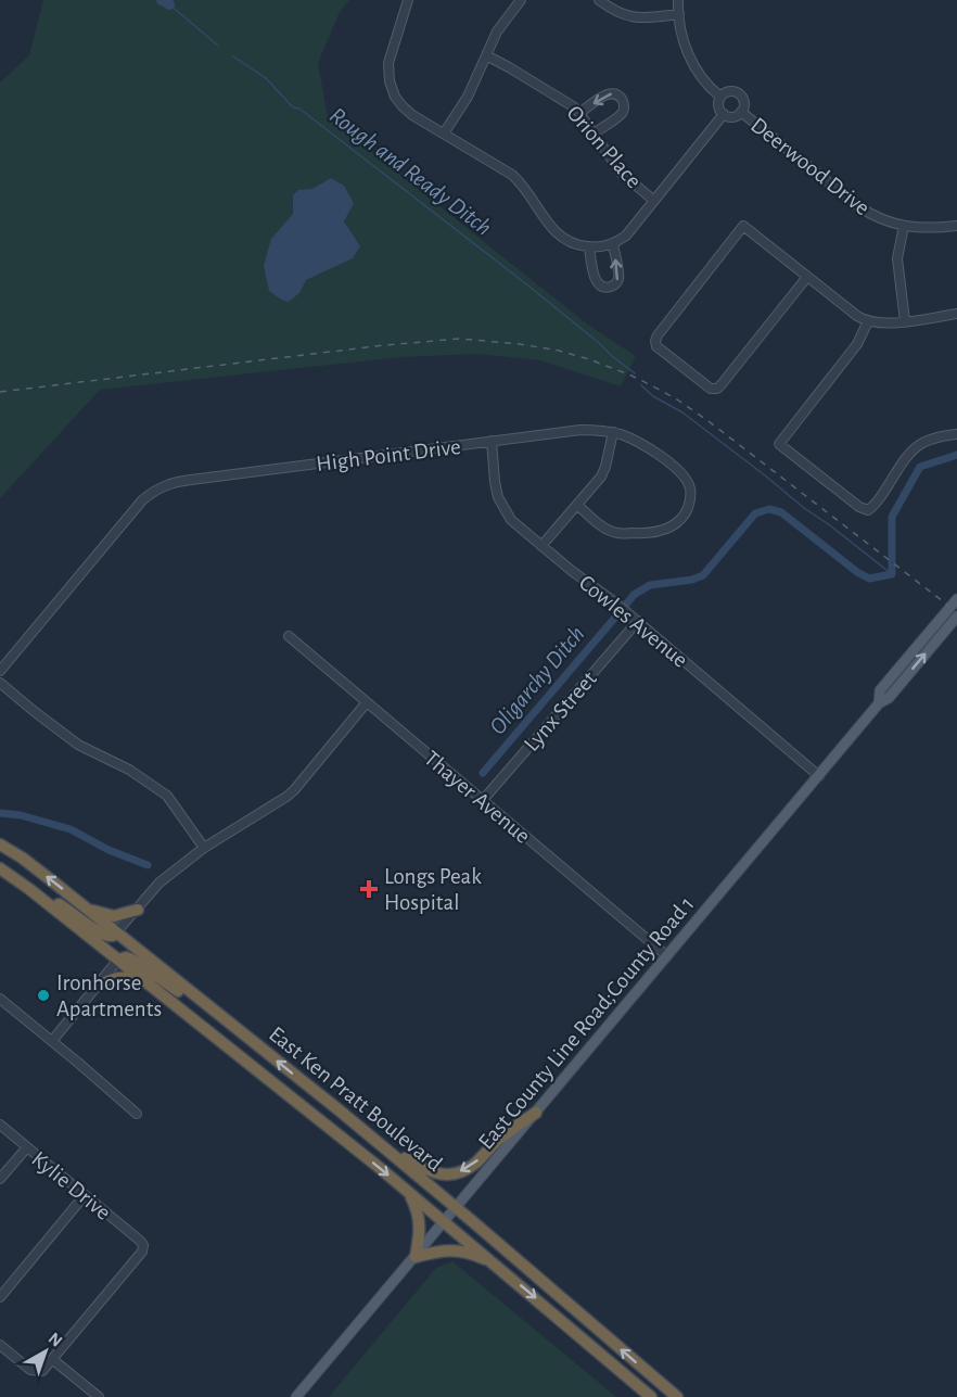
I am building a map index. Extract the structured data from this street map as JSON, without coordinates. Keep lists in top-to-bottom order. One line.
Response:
{"streets":{"highway":["East Ken Pratt Boulevard"],"main road":["East County Line Road;County Road 1"],"street":["Orion Place","Deerwood Drive","High Point Drive","Cowles Avenue","Lynx Street","Thayer Avenue","Kylie Drive"]},"crossings":[["High Point Drive","Cowles Avenue"],["Cowles Avenue","Lynx Street"],["Cowles Avenue","East County Line Road;County Road 1"],["Lynx Street","Thayer Avenue"],["Thayer Avenue","East County Line Road;County Road 1"],["East County Line Road;County Road 1","East Ken Pratt Boulevard"]],"water":["Rough and Ready Ditch","Oligarchy Ditch"],"places":{"health":["Longs Peak Hospital"],"other":["Ironhorse Apartments"]},"north":"top right"}
